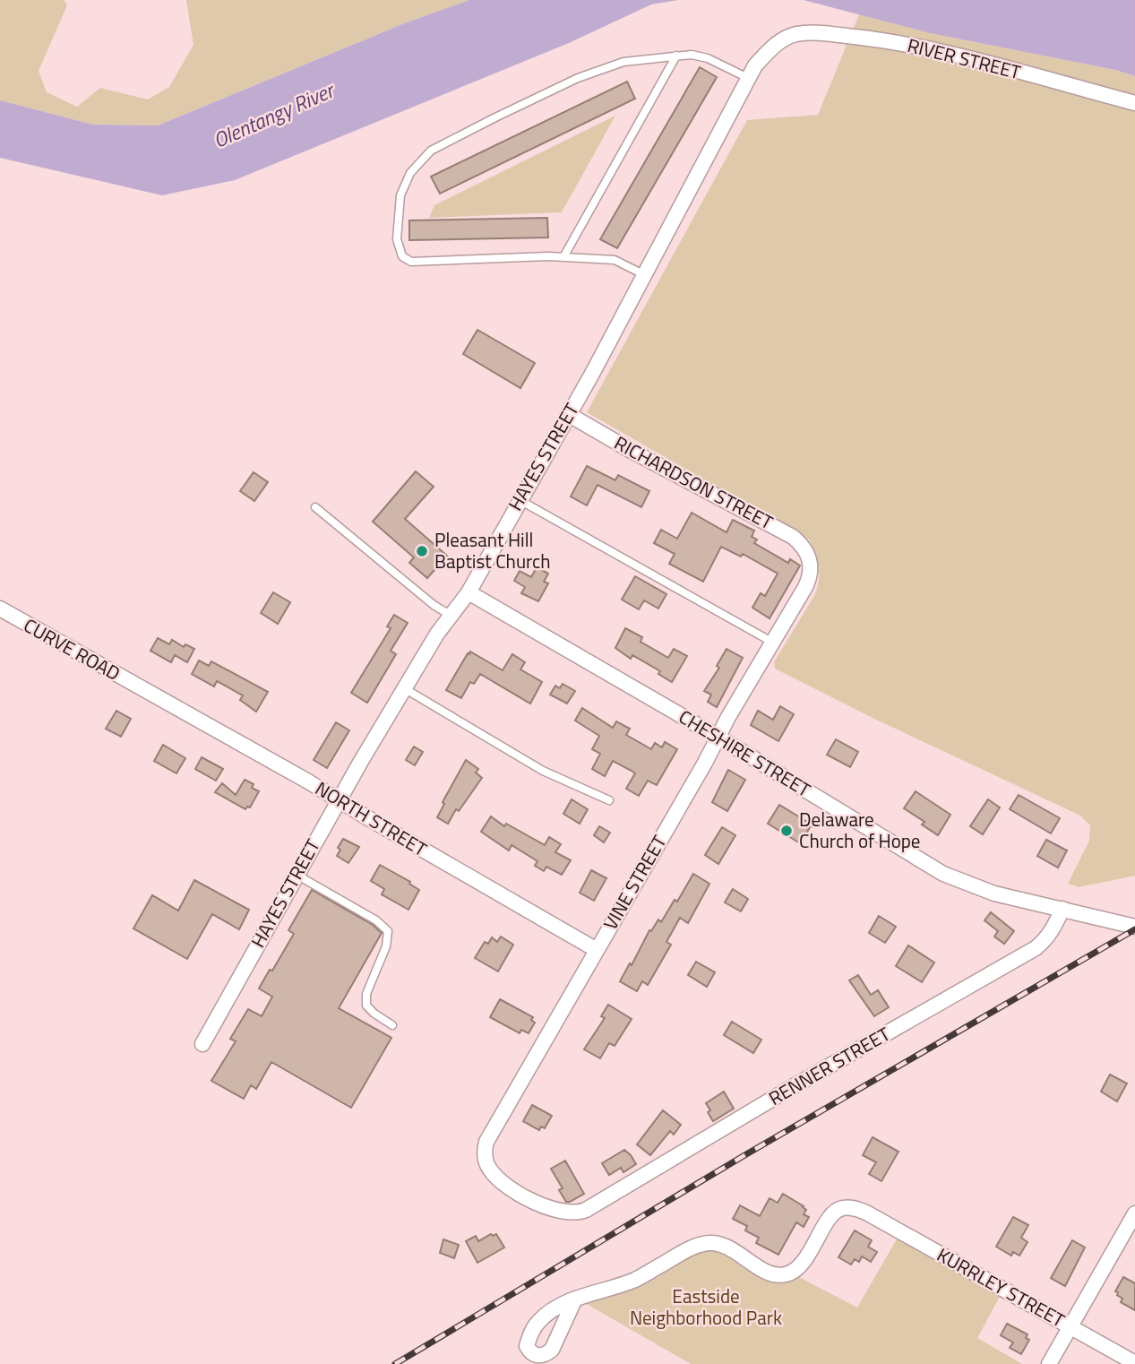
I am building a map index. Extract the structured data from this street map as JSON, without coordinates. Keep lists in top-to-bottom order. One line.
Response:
{"streets":{"street":["RIVER STREET","HAYES STREET","RICHARDSON STREET","CURVE ROAD","CHESHIRE STREET","NORTH STREET","VINE STREET","RENNER STREET","KURRLEY STREET"]},"crossings":[["RIVER STREET","HAYES STREET"],["HAYES STREET","RICHARDSON STREET"],["HAYES STREET","CHESHIRE STREET"],["HAYES STREET","NORTH STREET"],["RICHARDSON STREET","VINE STREET"],["CURVE ROAD","NORTH STREET"],["CHESHIRE STREET","VINE STREET"],["CHESHIRE STREET","RENNER STREET"],["NORTH STREET","VINE STREET"],["VINE STREET","RENNER STREET"]],"water":["Olentangy River"],"parks":["Eastside Neighborhood Park"],"places":["Pleasant Hill Baptist Church","Delaware Church of Hope"]}
